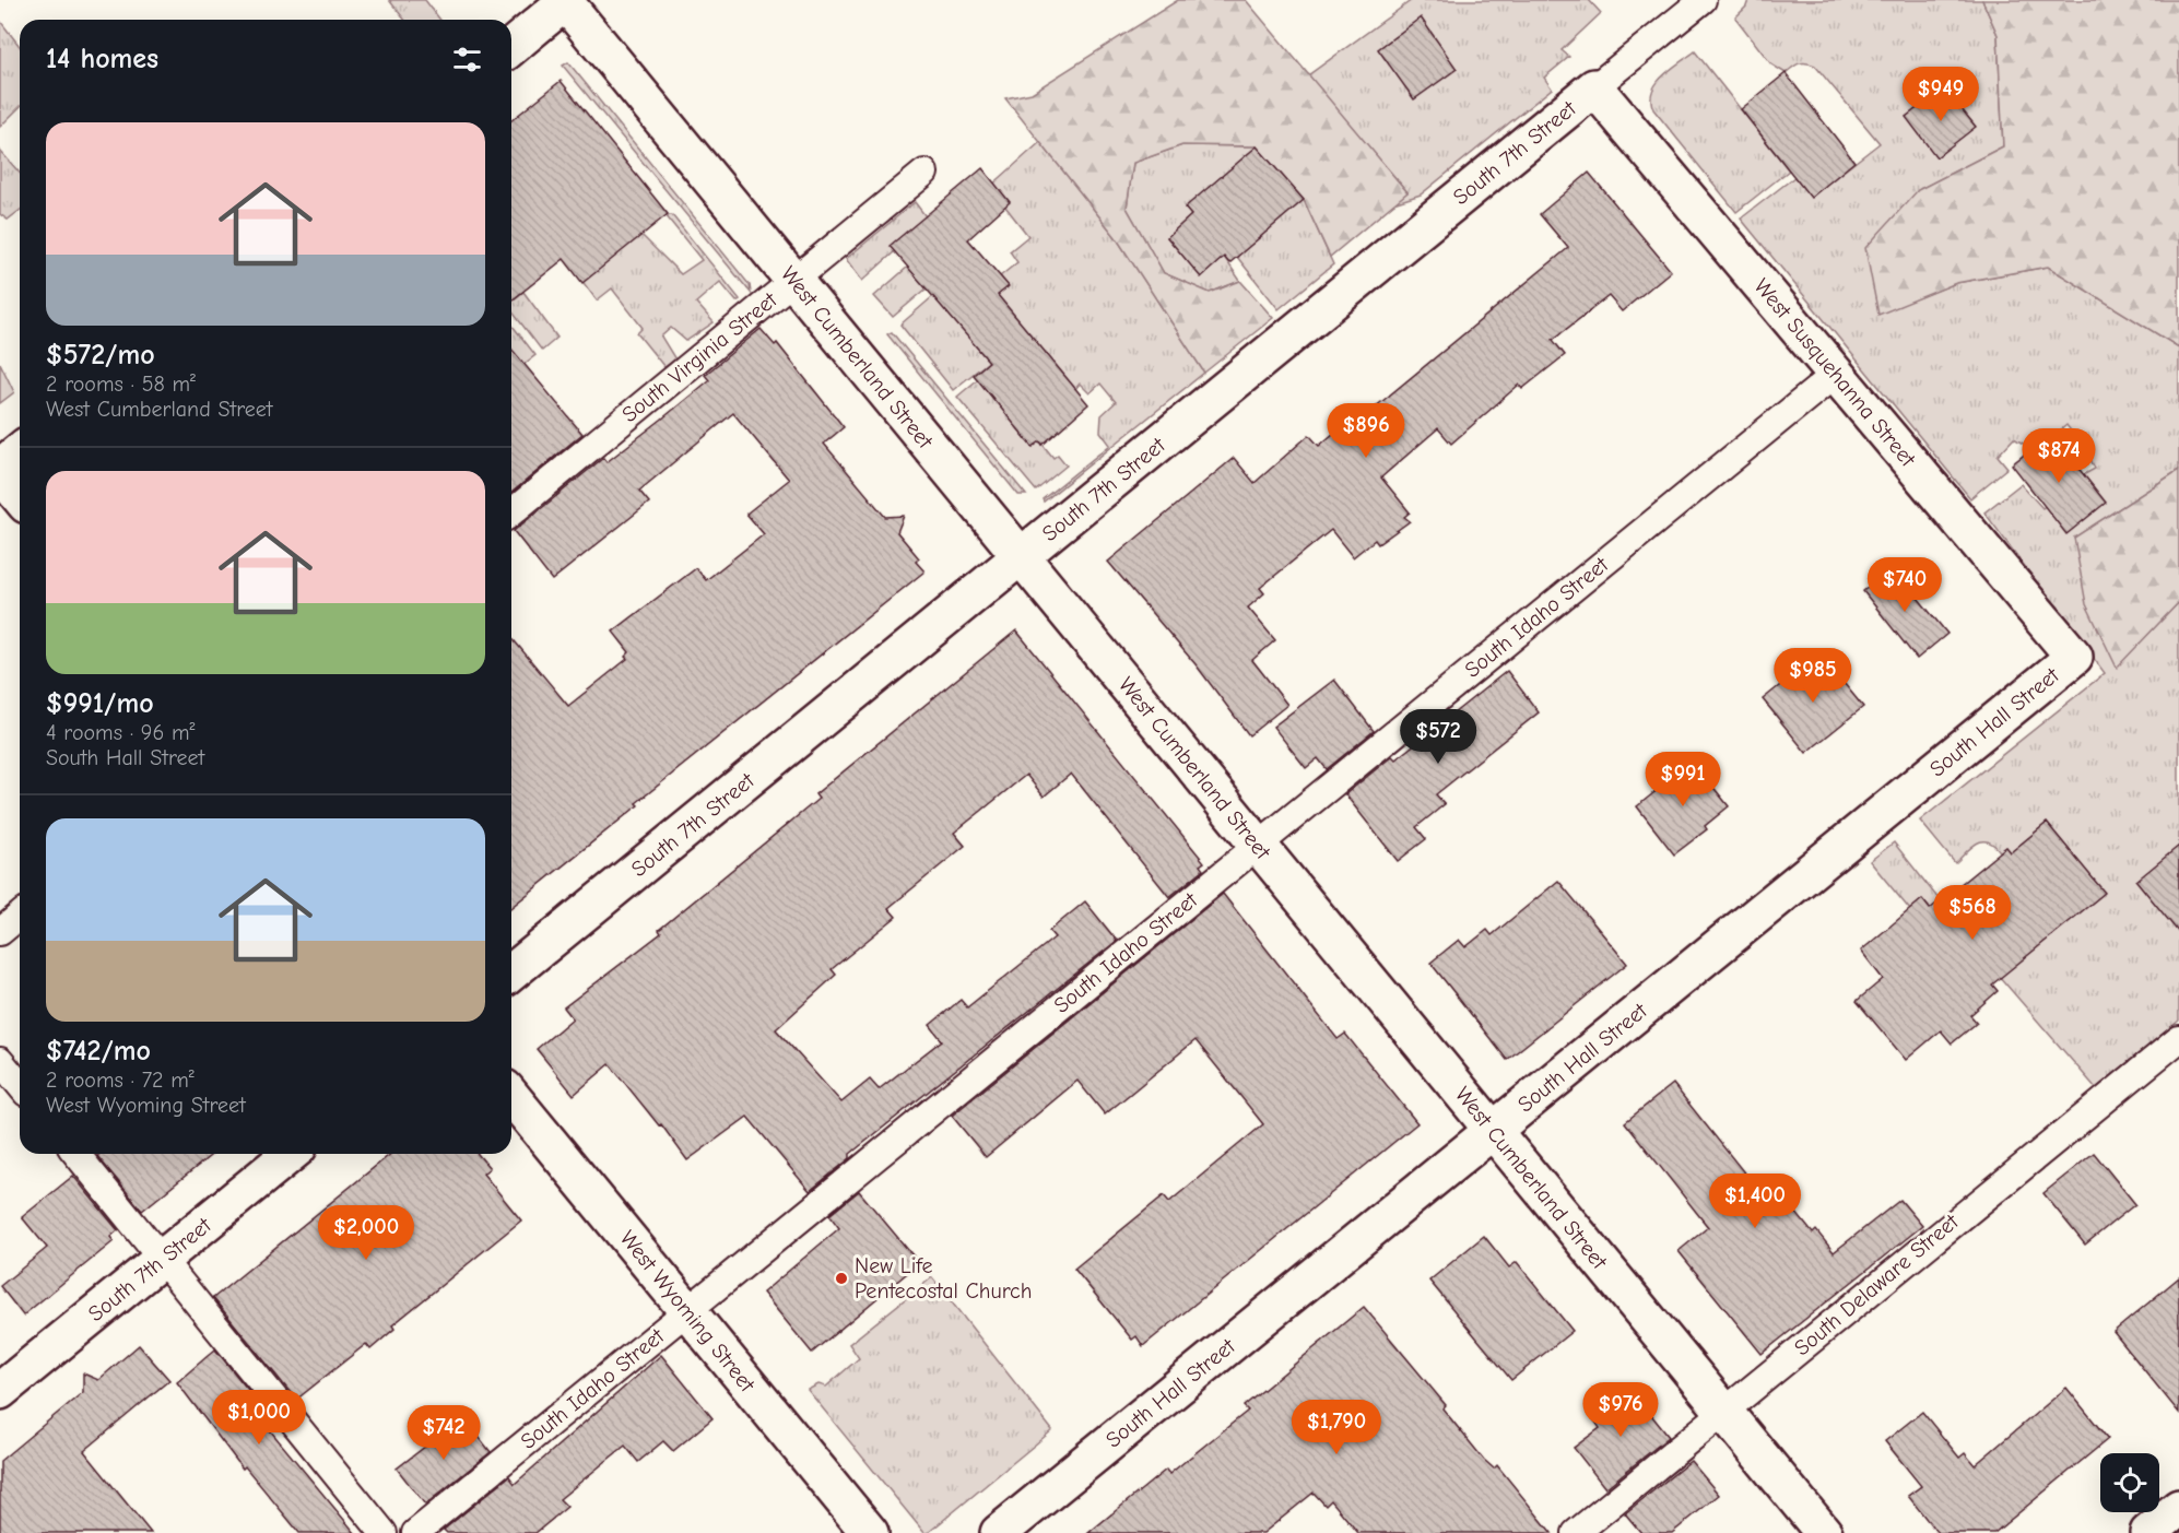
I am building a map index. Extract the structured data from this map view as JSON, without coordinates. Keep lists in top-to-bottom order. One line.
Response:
{"streets":{"street":["South 7th Street","West Cumberland Street","West Susquehanna Street","South Hall Street","West Wyoming Street"],"lane":["South Virginia Street","South Idaho Street","South Delaware Street"]},"crossings":[["South 7th Street","West Cumberland Street"],["South 7th Street","West Susquehanna Street"],["South Virginia Street","West Cumberland Street"],["West Cumberland Street","South Idaho Street"],["West Cumberland Street","South Hall Street"],["West Cumberland Street","South Delaware Street"],["West Susquehanna Street","South Idaho Street"],["West Susquehanna Street","South Hall Street"],["South Idaho Street","West Wyoming Street"]],"places":["New Life Pentecostal Church"],"page":{"heading":"14 homes","price":["$949","$896","$874","$740","$985","$572","$991","$568","$1,400","$2,000","$976","$1,000","$1,790","$742"],"list":[{"name":"$572/mo","note":"2 rooms · 58 m² · West Cumberland Street"},{"name":"$991/mo","note":"4 rooms · 96 m² · South Hall Street"},{"name":"$742/mo","note":"2 rooms · 72 m² · West Wyoming Street"}]}}
